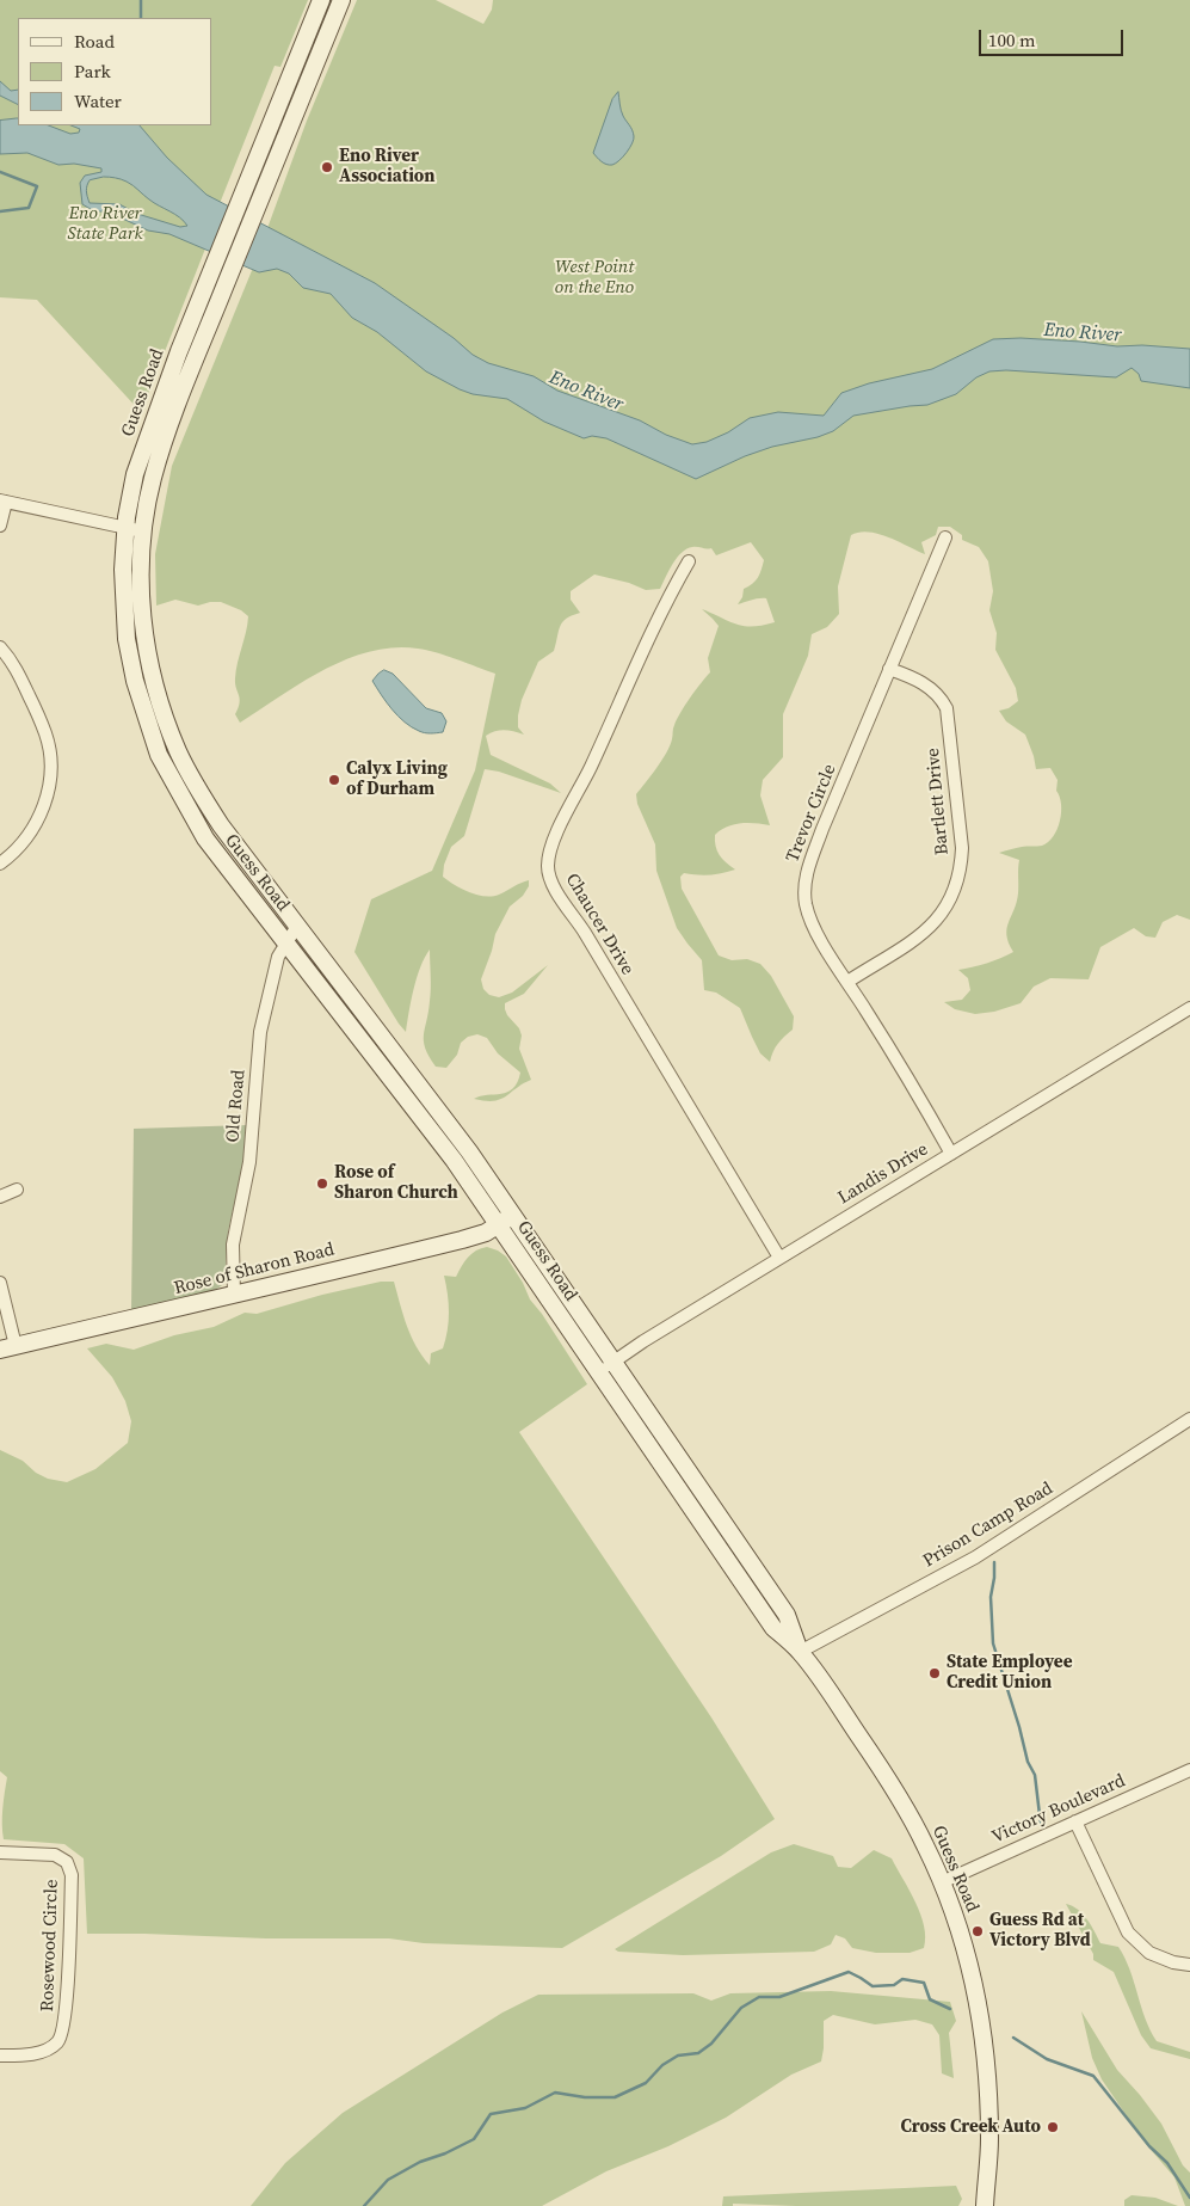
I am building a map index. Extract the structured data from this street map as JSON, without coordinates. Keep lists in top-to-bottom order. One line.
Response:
{"streets":{"main road":["Guess Road","Rose of Sharon Road"],"street":["Bartlett Drive","Trevor Circle","Chaucer Drive","Old Road","Landis Drive","Prison Camp Road","Victory Boulevard","Rosewood Circle"]},"crossings":[["Guess Road","Old Road"],["Guess Road","Landis Drive"],["Guess Road","Rose of Sharon Road"],["Guess Road","Prison Camp Road"],["Guess Road","Victory Boulevard"],["Bartlett Drive","Trevor Circle"],["Trevor Circle","Landis Drive"],["Chaucer Drive","Landis Drive"],["Old Road","Rose of Sharon Road"]],"water":["Eno River"],"parks":["Eno River State Park","West Point on the Eno"],"places":["Eno River Association","Calyx Living of Durham","Rose of Sharon Church","State Employee Credit Union","Guess Rd at Victory Blvd","Cross Creek Auto"],"legend":["Road","Park","Water"],"scale_bar":"100 m"}
